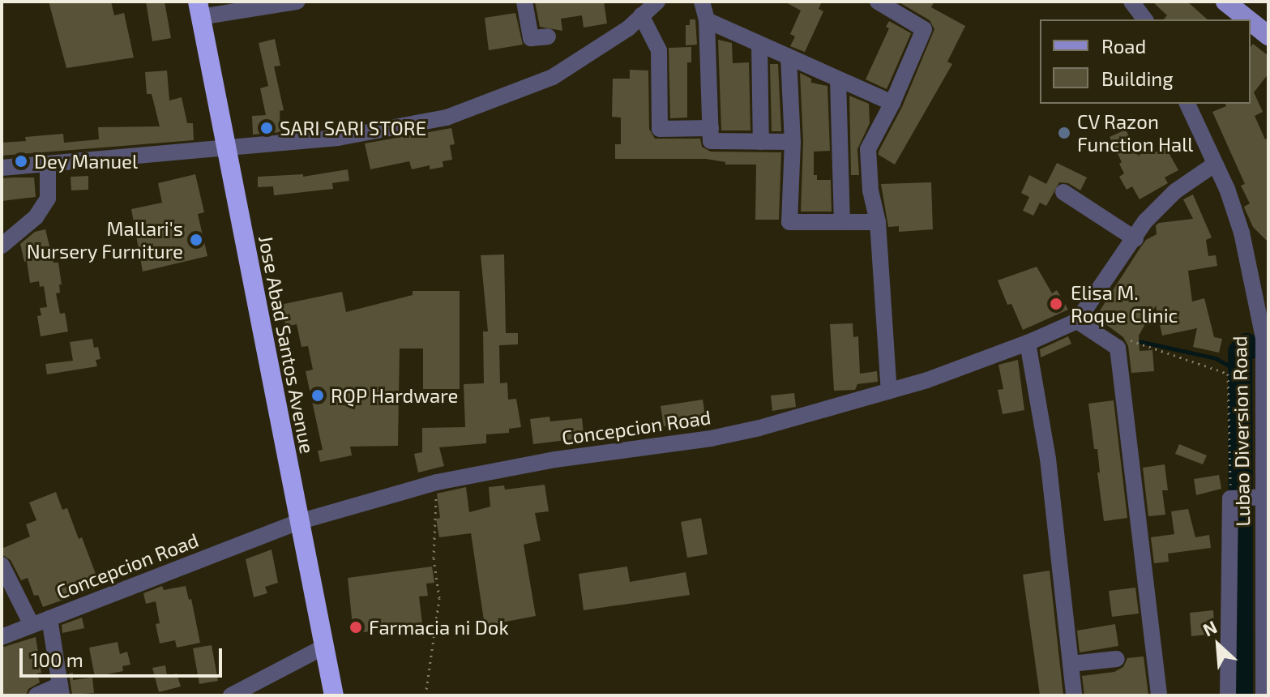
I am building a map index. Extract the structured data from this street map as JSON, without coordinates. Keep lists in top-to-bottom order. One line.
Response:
{"streets":{"highway":["Jose Abad Santos Avenue"],"street":["Concepcion Road","Lubao Diversion Road"]},"crossings":[["Jose Abad Santos Avenue","Concepcion Road"]],"places":["SARI SARI STORE","CV Razon Function Hall","Dey Manuel","Mallari's Nursery Furniture","Elisa M. Roque Clinic","RQP Hardware","Farmacia ni Dok"],"legend":["Road","Building"],"scale_bar":"100 m","north":"top left"}
